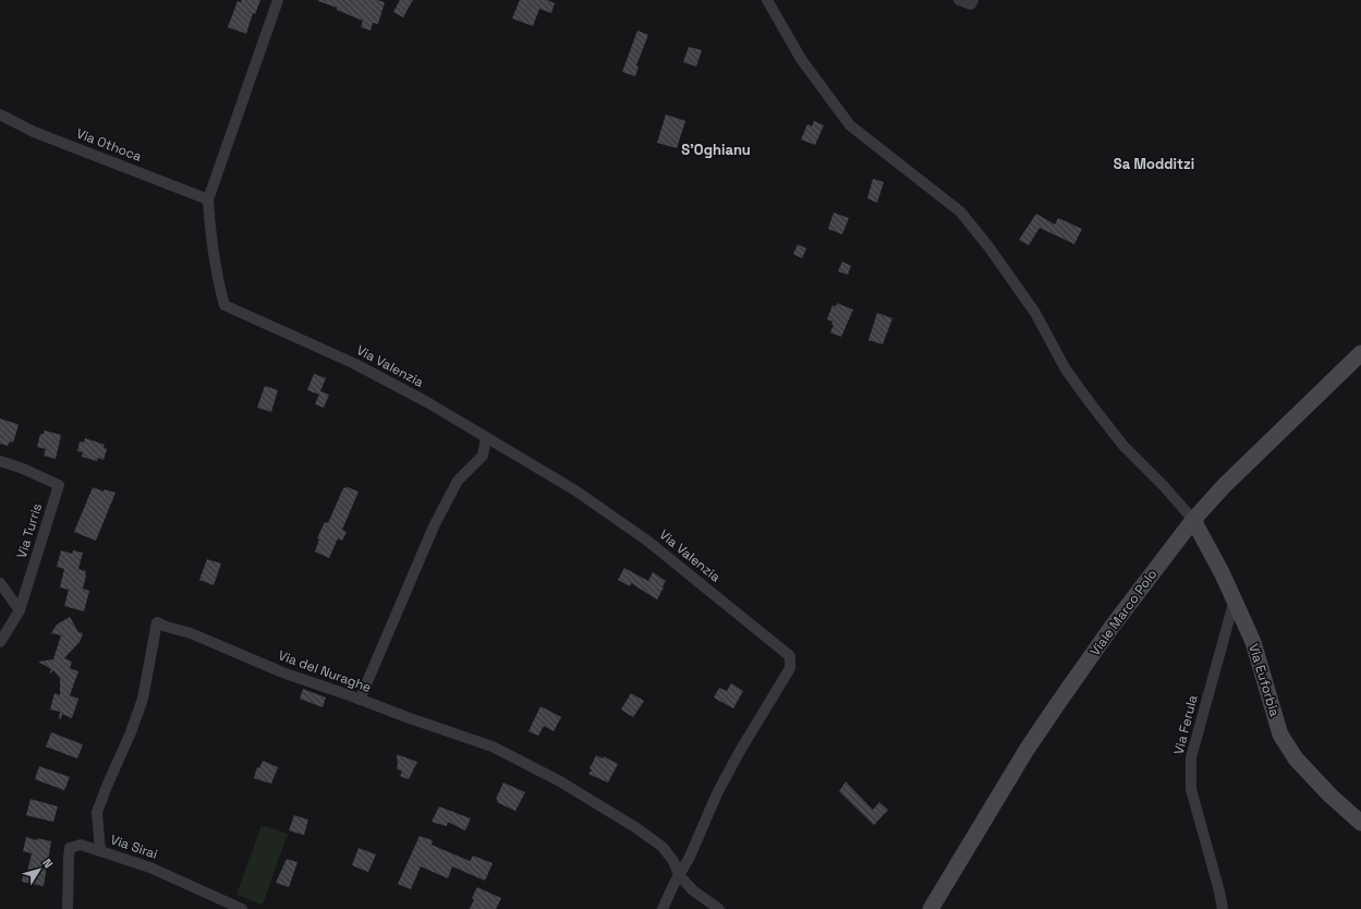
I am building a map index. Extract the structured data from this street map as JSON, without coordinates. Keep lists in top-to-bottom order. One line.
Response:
{"streets":{"main road":["Viale Marco Polo","Via Euforbia"],"street":["Via Othoca","Via Valenzia","Via Turris","Via del Nuraghe","Via Ferula","Via Sirai"]},"crossings":[["Via Othoca","Via Valenzia"],["Via Valenzia","Via del Nuraghe"],["Viale Marco Polo","Via Euforbia"],["Via del Nuraghe","Via Sirai"],["Via Euforbia","Via Ferula"]],"districts":["S'Oghianu","Sa Modditzi"],"north":"top right"}
